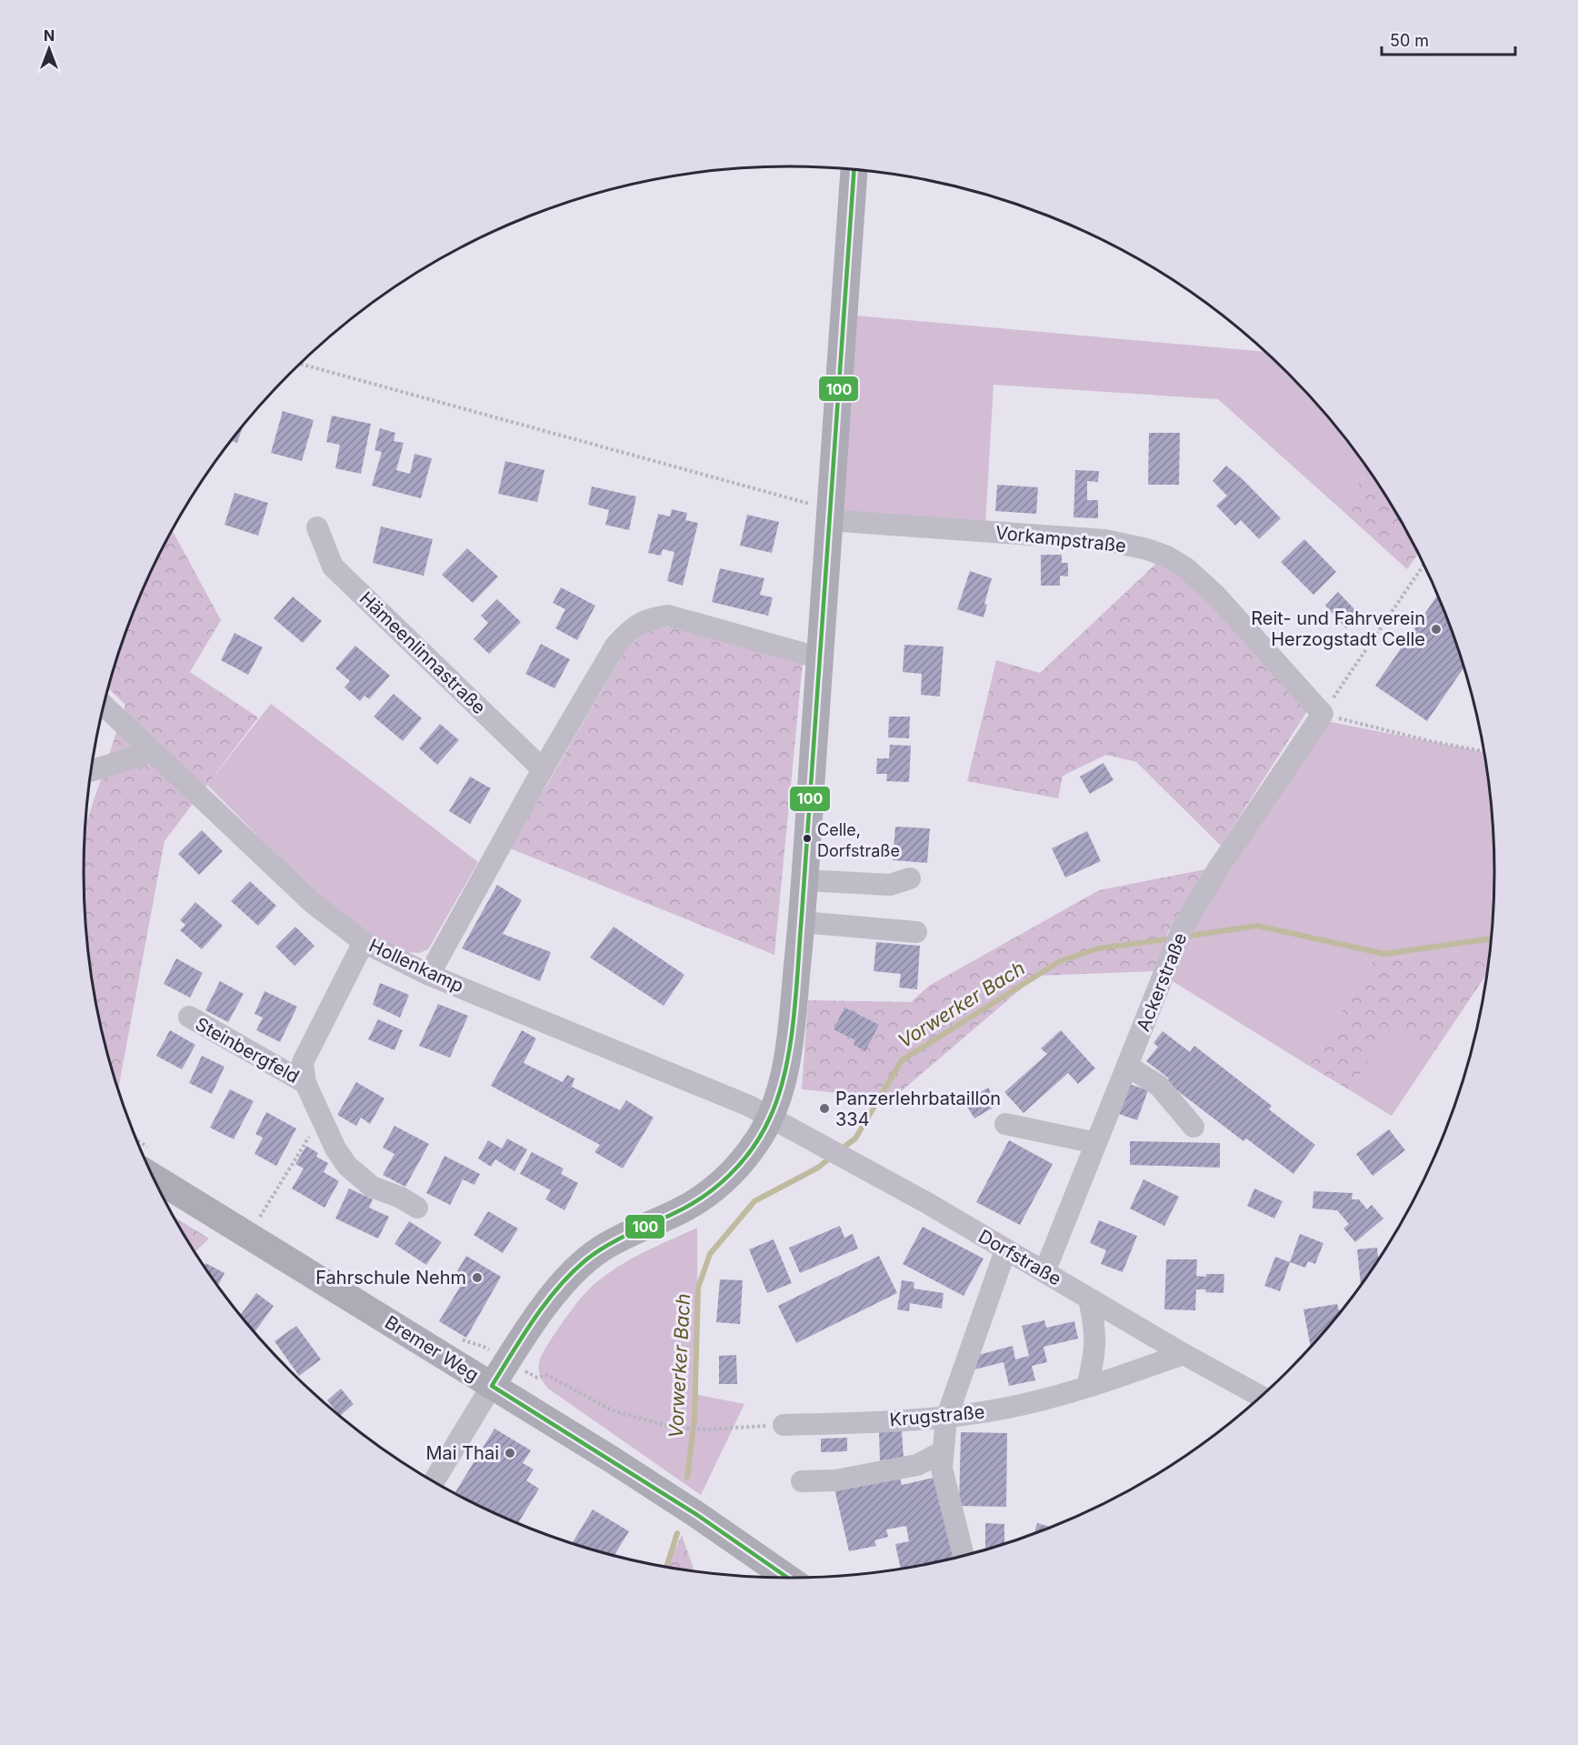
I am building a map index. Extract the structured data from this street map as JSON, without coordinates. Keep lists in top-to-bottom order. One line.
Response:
{"streets":{"main road":["Bremer Weg"],"street":["Vorkampstraße","Hämeenlinnastraße","Hollenkamp","Ackerstraße","Steinbergfeld","Dorfstraße","Krugstraße"]},"crossings":[["Vorkampstraße","Ackerstraße"],["Hollenkamp","Steinbergfeld"],["Hollenkamp","Dorfstraße"],["Ackerstraße","Dorfstraße"],["Dorfstraße","Krugstraße"]],"water":["Vorwerker Bach"],"places":["Reit- und Fahrverein Herzogstadt Celle","Celle, Dorfstraße","Panzerlehrbataillon 334","Fahrschule Nehm","Mai Thai"],"lines":["transit line 100"],"scale_bar":"50 m","north":"top"}
